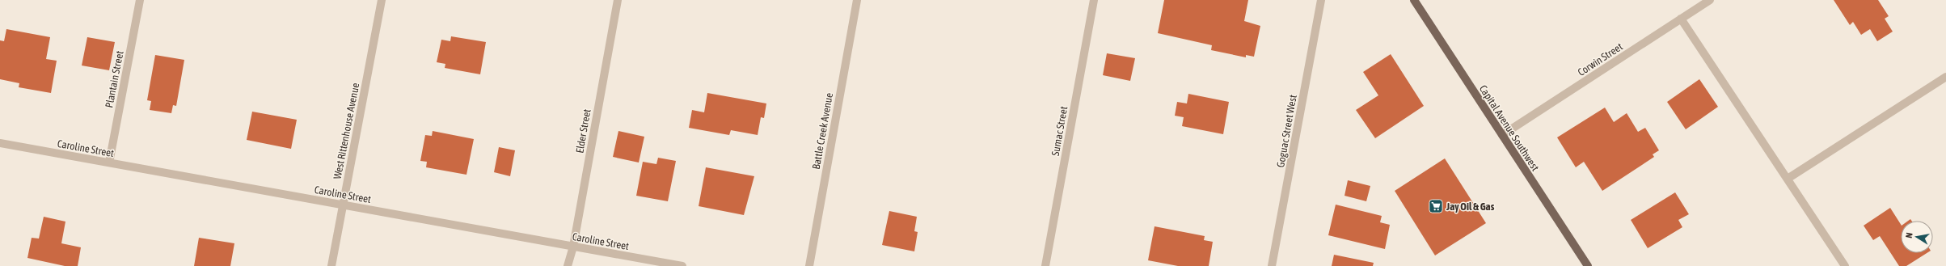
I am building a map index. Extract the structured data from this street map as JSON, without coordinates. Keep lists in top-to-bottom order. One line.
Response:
{"streets":{"main road":["Capital Avenue Southwest"],"street":["Corwin Street","Plantain Street","West Rittenhouse Avenue","Elder Street","Battle Creek Avenue","Sumac Street","Goguac Street West","Caroline Street"]},"crossings":[["Corwin Street","Capital Avenue Southwest"],["Plantain Street","Caroline Street"],["West Rittenhouse Avenue","Caroline Street"],["Elder Street","Caroline Street"]],"places":{"supermarket":["Jay Oil & Gas"]},"north":"left"}
